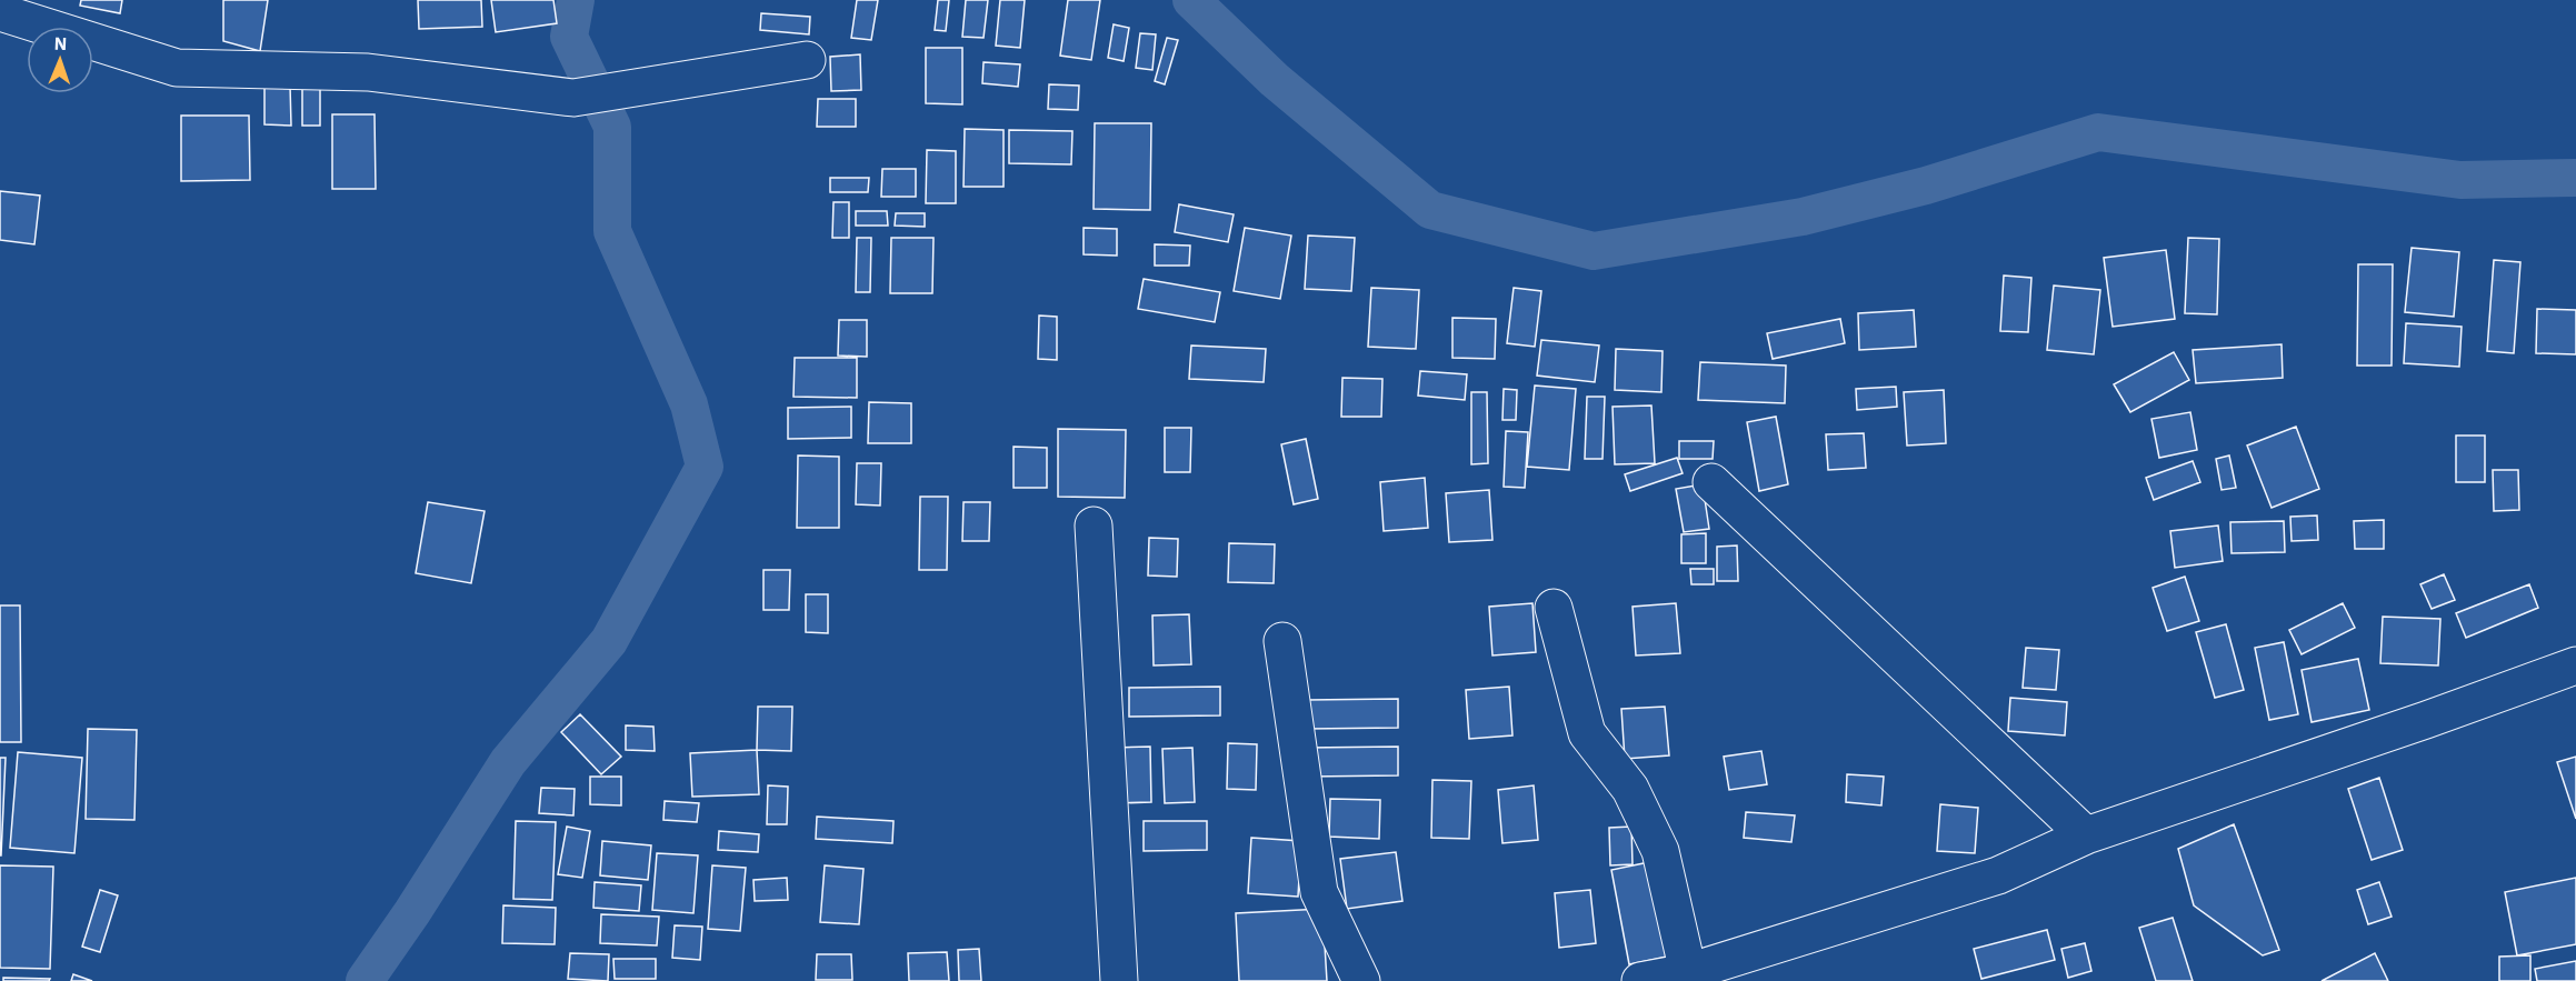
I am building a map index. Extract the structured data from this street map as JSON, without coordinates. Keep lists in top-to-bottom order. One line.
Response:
{"north":"top"}
